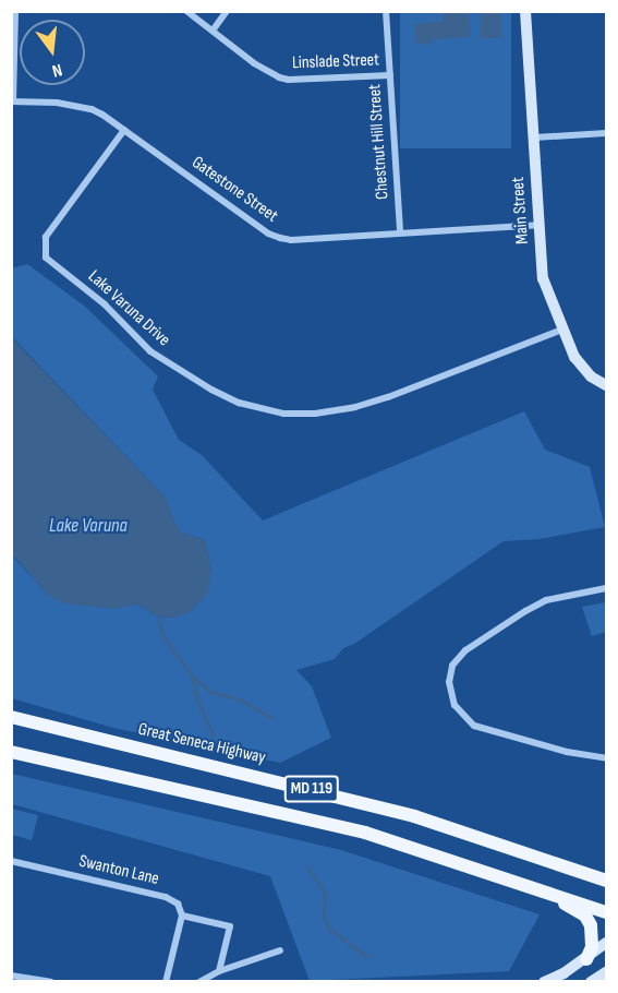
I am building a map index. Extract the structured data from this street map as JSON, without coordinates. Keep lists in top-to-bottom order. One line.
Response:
{"streets":{"main road":["Great Seneca Highway","MD 119"],"street":["Linslade Street","Chestnut Hill Street","Gatestone Street","Main Street","Lake Varuna Drive","Swanton Lane"]},"crossings":[["Linslade Street","Chestnut Hill Street"],["Chestnut Hill Street","Gatestone Street"],["Gatestone Street","Main Street"],["Gatestone Street","Lake Varuna Drive"],["Main Street","Lake Varuna Drive"]],"water":["Lake Varuna"],"north":"bottom"}
